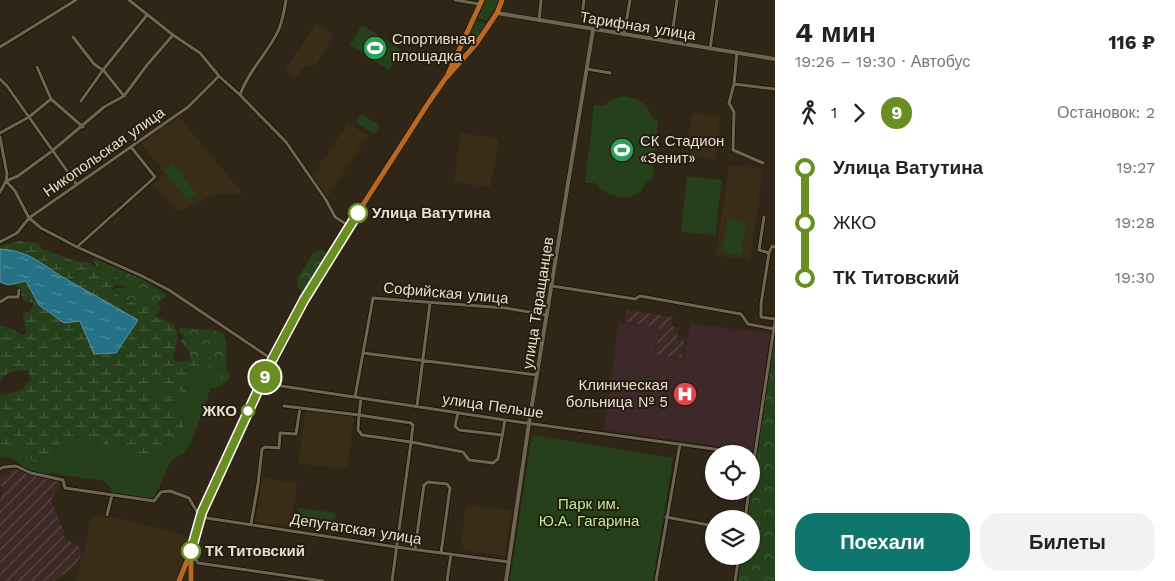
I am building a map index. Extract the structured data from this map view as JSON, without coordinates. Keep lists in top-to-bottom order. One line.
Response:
{"streets":{"street":["Тарифная улица","Никопольская улица","Софийская улица","улица Таращанцев","улица Пельше","Депутатская улица"]},"crossings":[["Тарифная улица","улица Таращанцев"],["Софийская улица","улица Таращанцев"],["улица Таращанцев","улица Пельше"],["улица Таращанцев","Депутатская улица"]],"parks":["Парк им. Ю.А. Гагарина"],"places":{"sports":["Спортивная площадка","СК Стадион «Зенит»"],"other":["Улица Ватутина","ЖКО","ТК Титовский"],"hospital":["Клиническая больница № 5"]},"lines":["bus line 9"],"page":{"on_map":"9","heading":["4 мин","19:26 – 19:30 · Автобус","116 ₽"],"legs":["1","9","Остановок: 2"],"list":[{"name":"Улица Ватутина","value":"19:27"},{"name":"ЖКО","value":"19:28"},{"name":"ТК Титовский","value":"19:30"}],"buttons":["Поехали","Билеты"]}}
